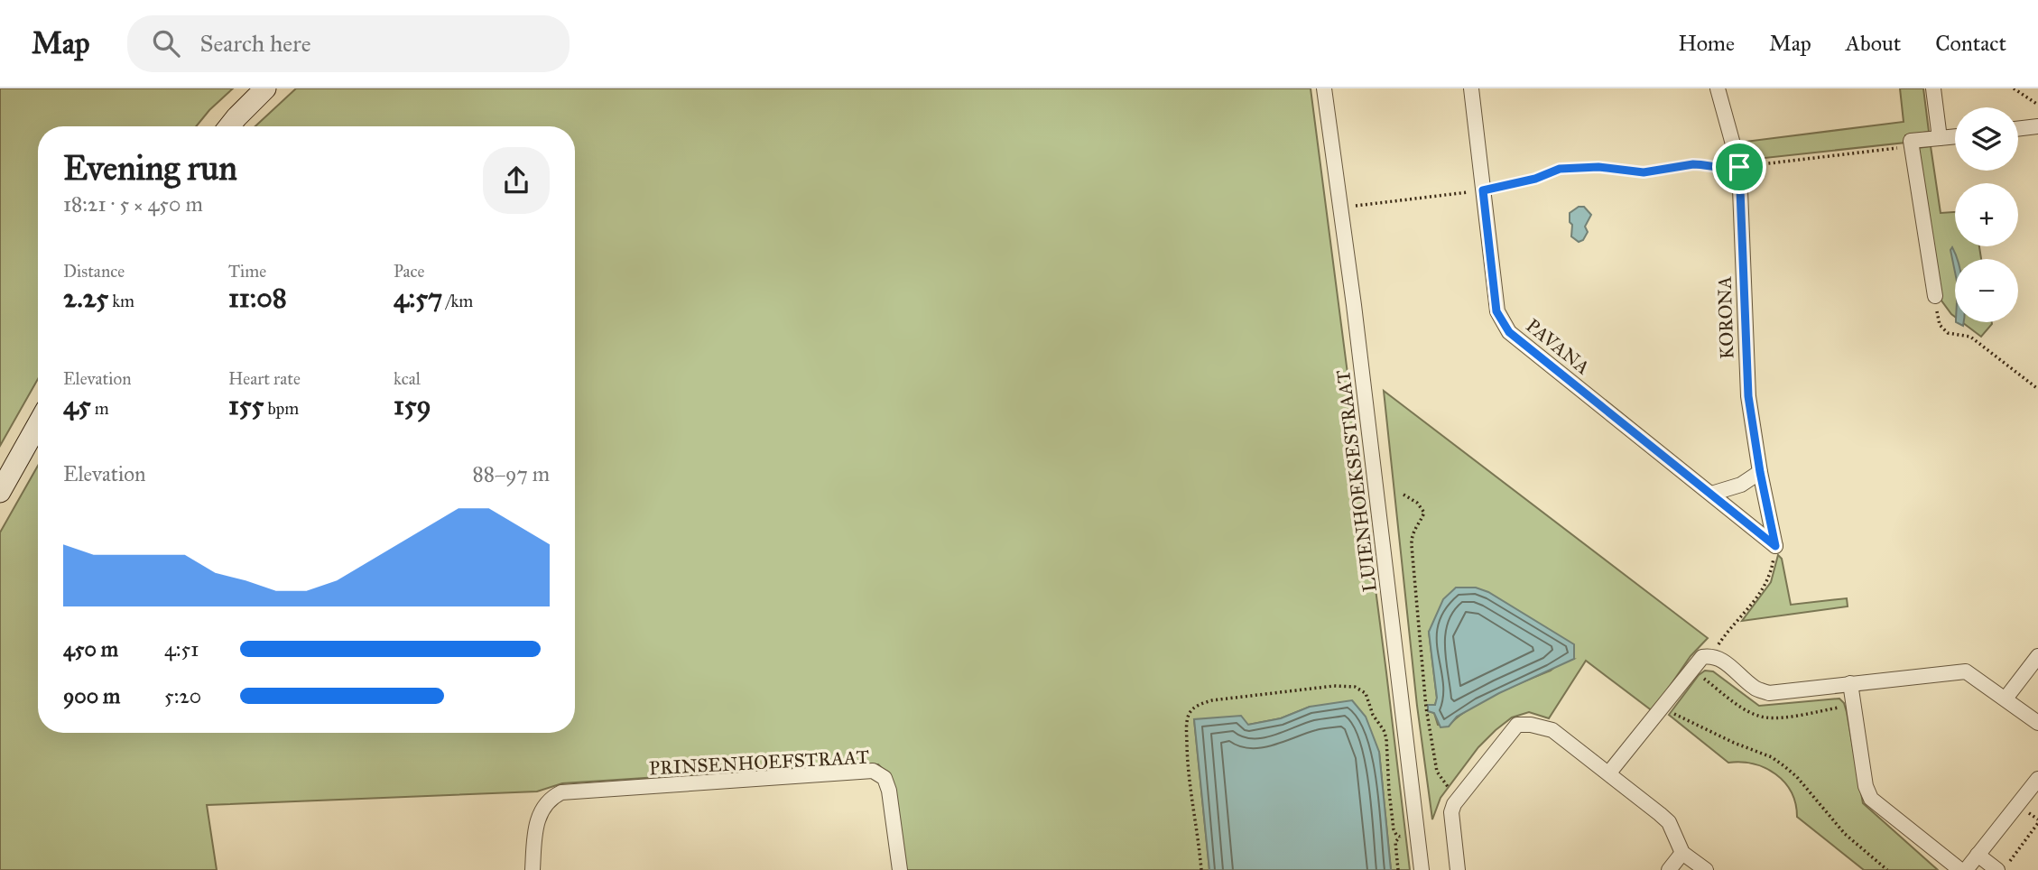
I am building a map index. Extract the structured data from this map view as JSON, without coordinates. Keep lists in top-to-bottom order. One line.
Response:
{"streets":{"street":["KORONA","PAVANA","LUIENHOEKSESTRAAT","PRINSENHOEFSTRAAT"]},"crossings":[["KORONA","PAVANA"]],"page":{"header":"Map","search":"Search here","nav":["Home","Map","About","Contact"],"map_buttons":["+","−"],"heading":["Evening run","18:21 · 5 × 450 m"],"stats":[["Distance","2.25 km"],["Time","11:08"],["Pace","4:57 /km"],["Elevation","45 m"],["Heart rate","155 bpm"],["kcal","159"]],"chart":["Elevation","88–97 m"],"list":[{"name":"450 m","note":"4:51"},{"name":"900 m","note":"5:20"}]}}
